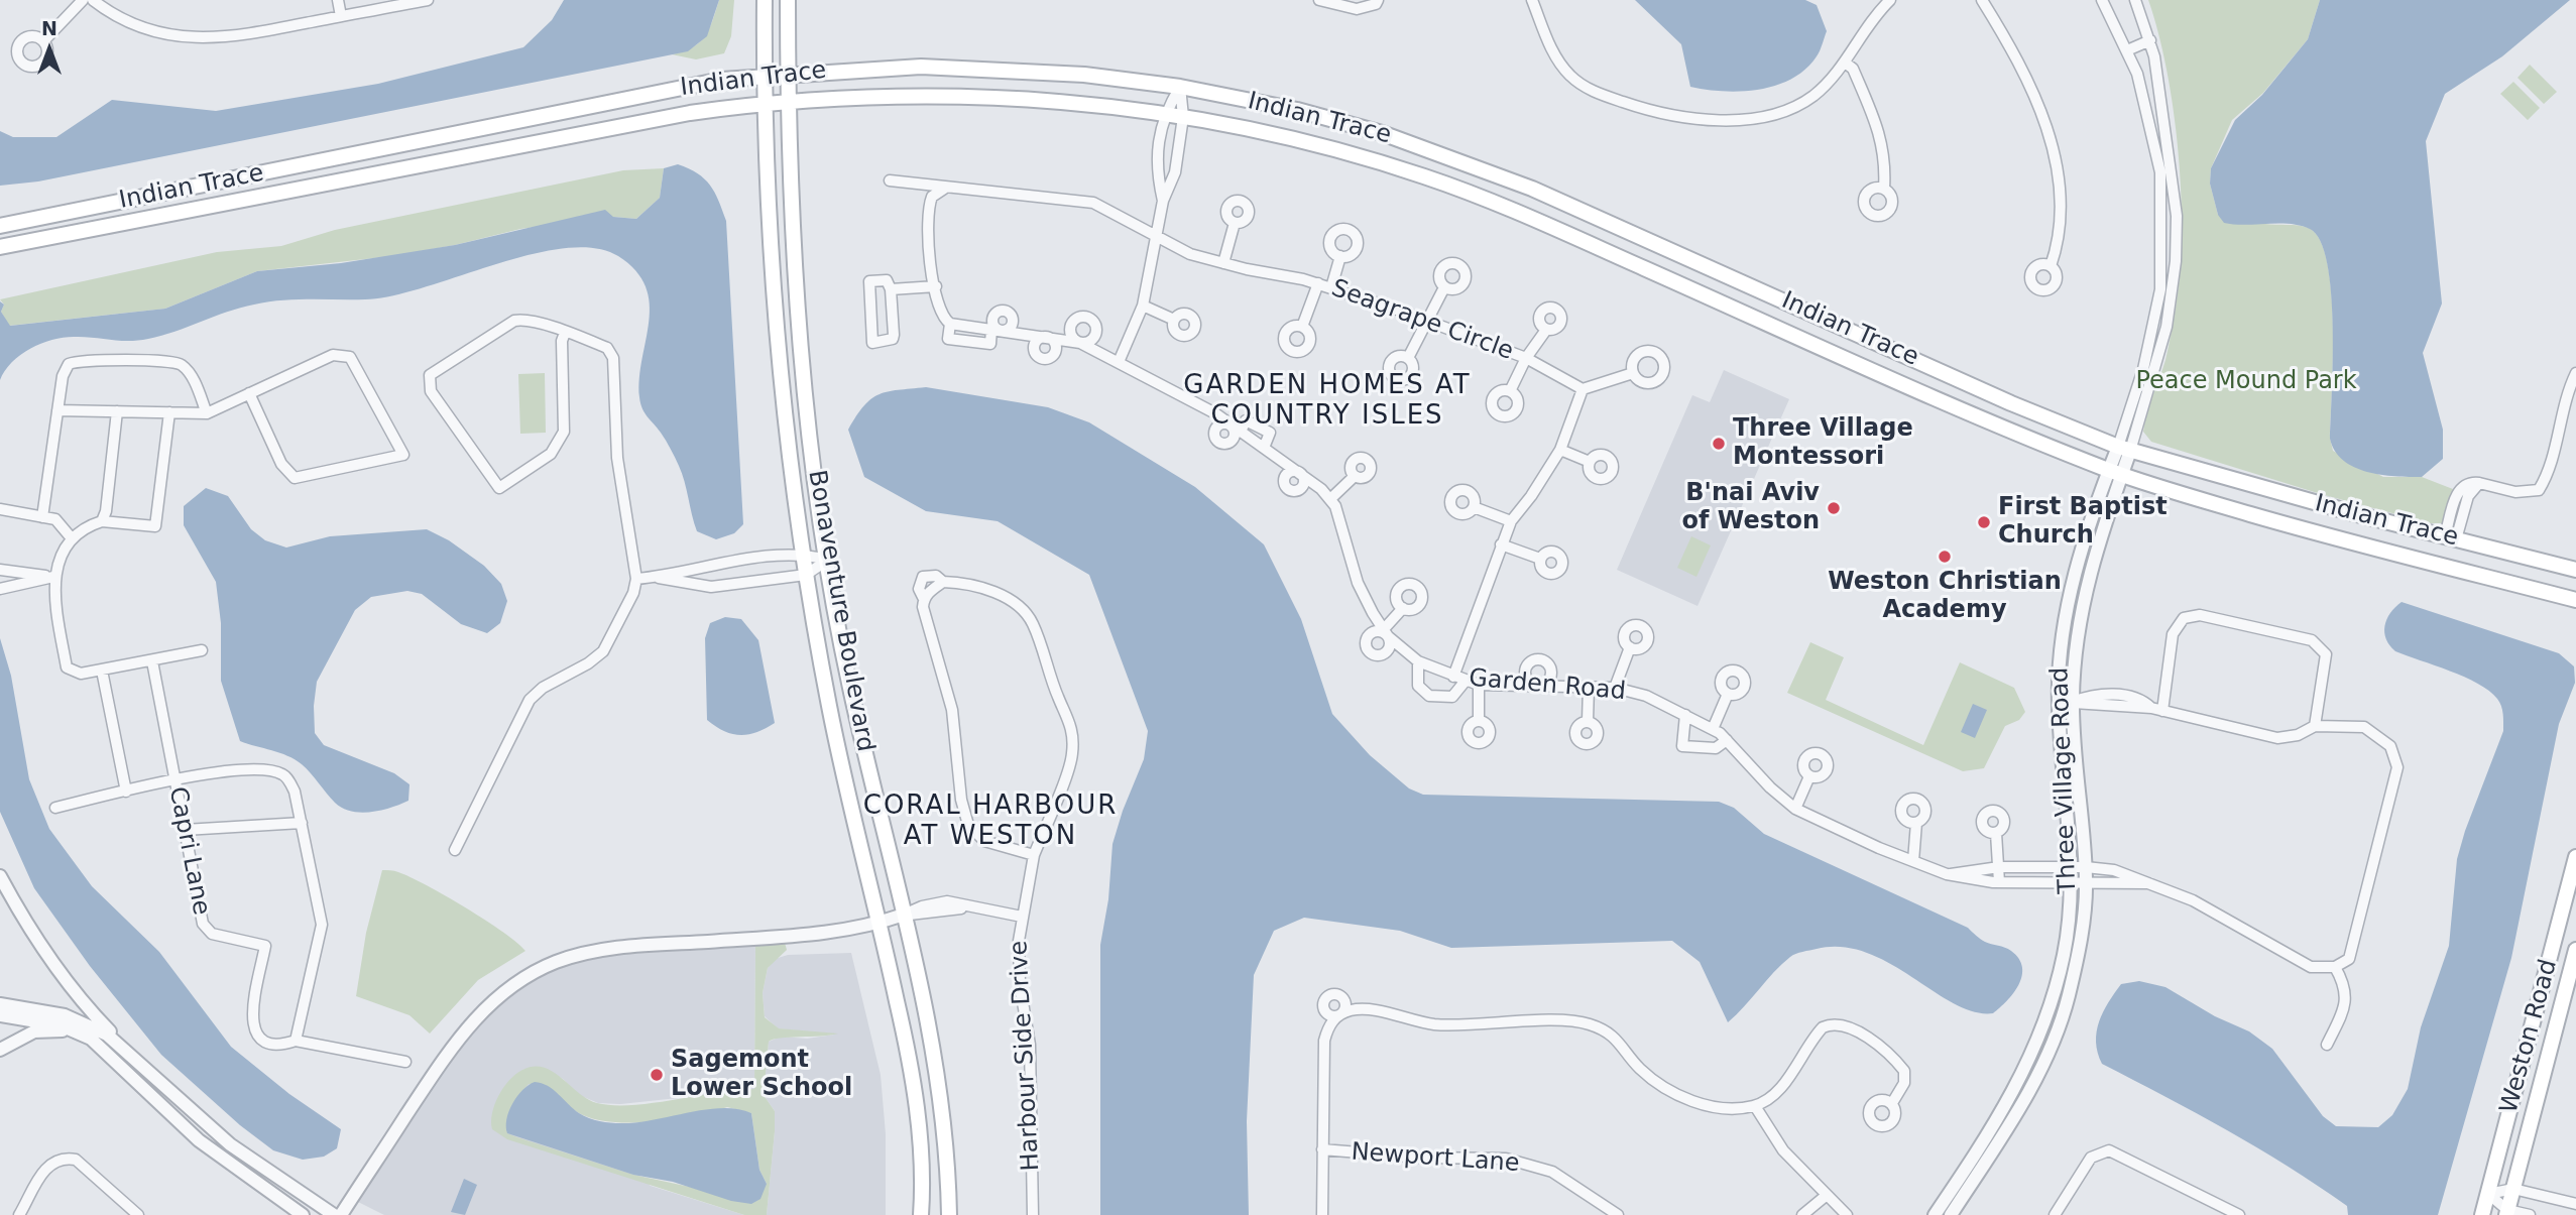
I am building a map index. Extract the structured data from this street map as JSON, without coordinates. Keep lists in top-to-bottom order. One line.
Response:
{"streets":{"main road":["Indian Trace","Bonaventure Boulevard","Weston Road"],"street":["Seagrape Circle","Garden Road","Three Village Road","Capri Lane","Harbour Side Drive","Newport Lane"]},"crossings":[["Indian Trace","Bonaventure Boulevard"],["Indian Trace","Three Village Road"],["Garden Road","Three Village Road"]],"districts":["GARDEN HOMES AT COUNTRY ISLES","CORAL HARBOUR AT WESTON"],"parks":["Peace Mound Park"],"places":["Three Village Montessori","B'nai Aviv of Weston","First Baptist Church","Weston Christian Academy","Sagemont Lower School"],"north":"top"}
